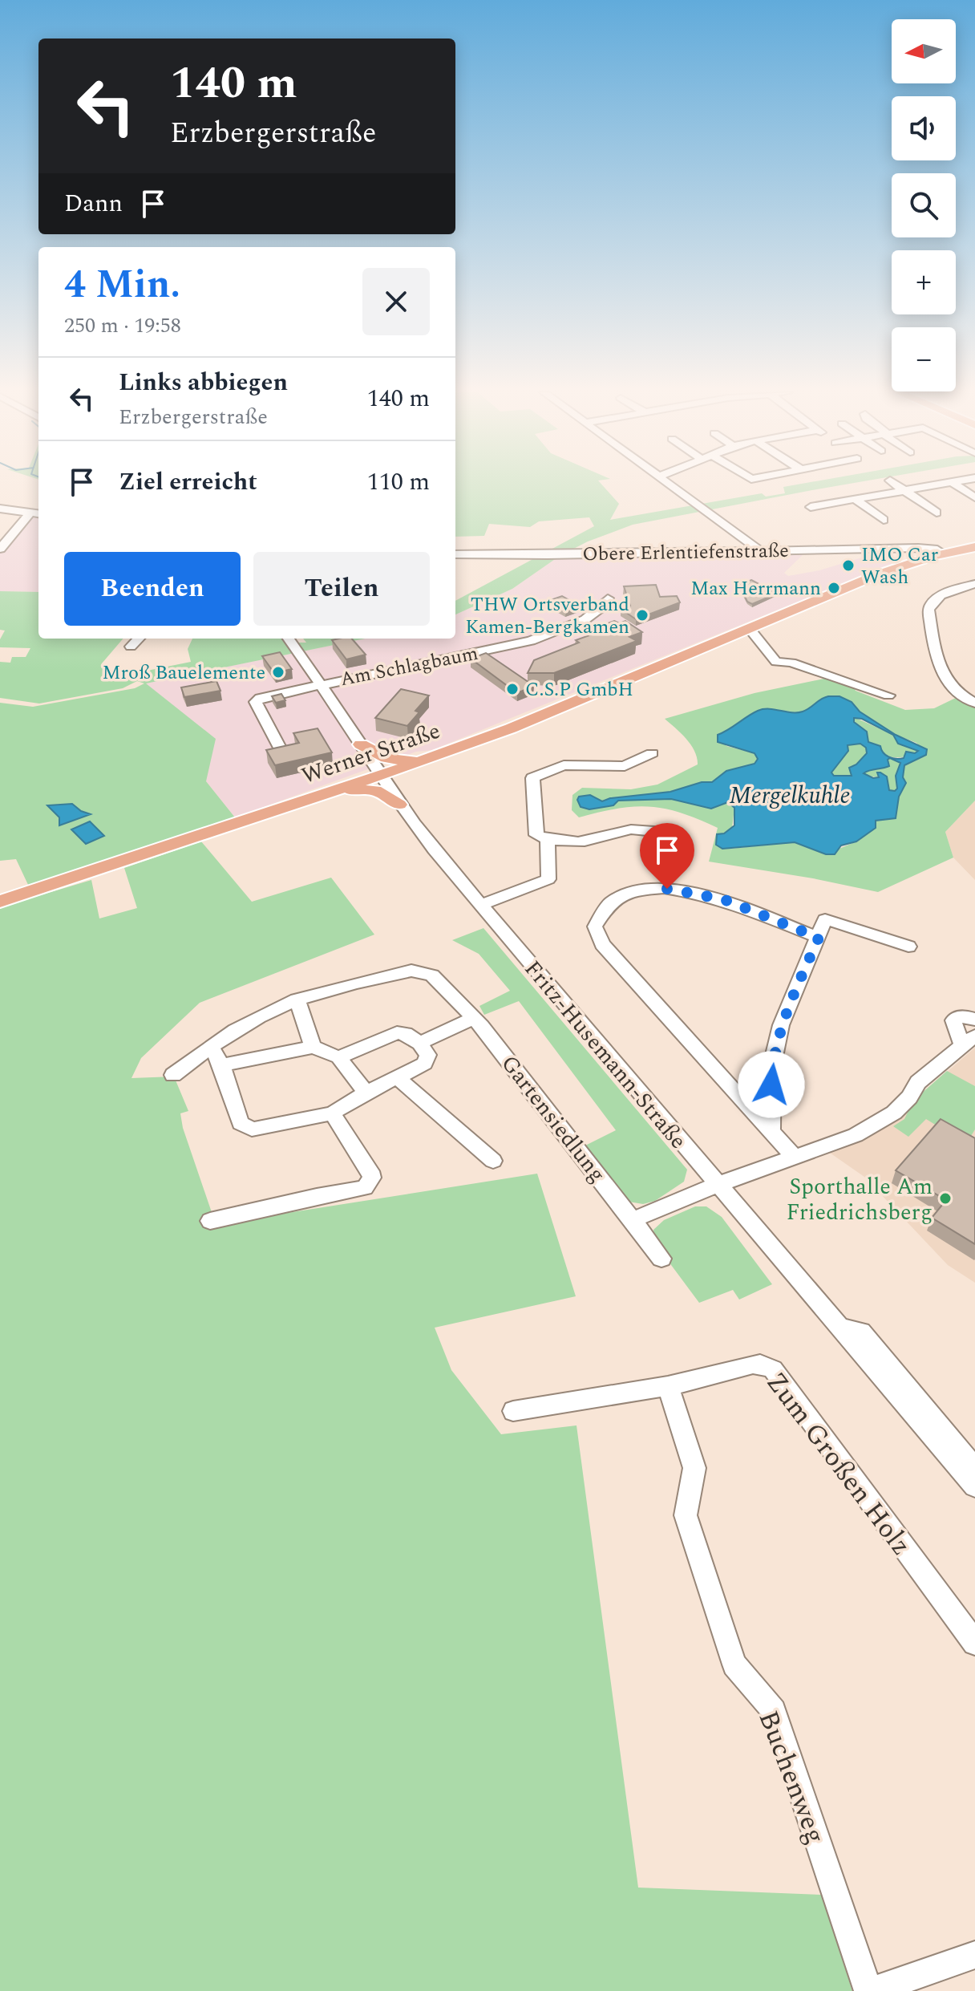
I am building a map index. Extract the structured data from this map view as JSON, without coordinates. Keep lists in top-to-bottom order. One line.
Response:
{"streets":{"main road":["Werner Straße"],"street":["Obere Erlentiefenstraße","Am Schlagbaum","Fritz-Husemann-Straße","Gartensiedlung","Zum Großen Holz","Buchenweg"]},"crossings":[["Obere Erlentiefenstraße","Werner Straße"],["Am Schlagbaum","Fritz-Husemann-Straße"],["Werner Straße","Fritz-Husemann-Straße"],["Zum Großen Holz","Buchenweg"]],"water":["Mergelkuhle"],"places":["IMO Car Wash","Max Herrmann","THW Ortsverband Kamen-Bergkamen","Mroß Bauelemente","C.S.P GmbH","Sporthalle Am Friedrichsberg"],"north":"left","page":{"map_buttons":["+","−"],"turn":["140 m","Erzbergerstraße"],"then":"Dann","heading":["4 Min.","250 m · 19:58"],"list":[{"name":"Links abbiegen","note":"Erzbergerstraße","value":"140 m"},{"name":"Ziel erreicht","value":"110 m"}],"buttons":["Beenden","Teilen"]}}
